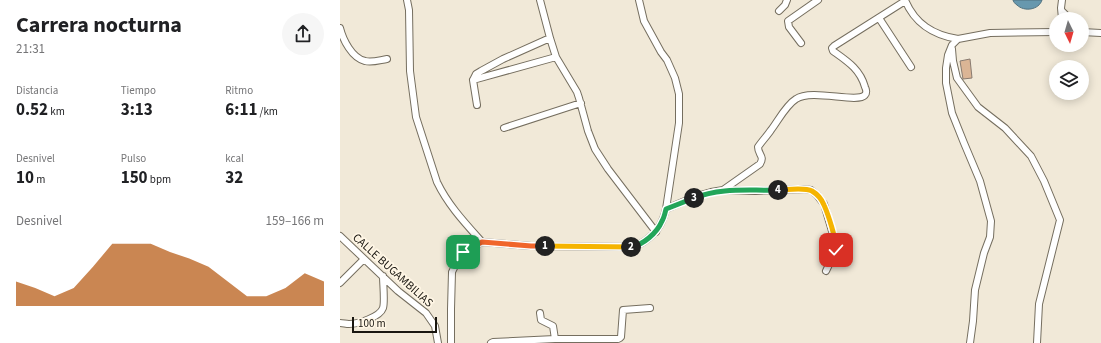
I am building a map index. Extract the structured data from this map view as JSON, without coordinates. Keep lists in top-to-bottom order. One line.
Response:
{"streets":{"street":["CALLE BUGAMBILIAS"]},"scale_bar":"100 m","north":"bottom","page":{"heading":["Carrera nocturna","21:31"],"stats":[["Distancia","0.52 km"],["Tiempo","3:13"],["Ritmo","6:11 /km"],["Desnivel","10 m"],["Pulso","150 bpm"],["kcal","32"]],"pins":["4","3","1","2"],"chart":["Desnivel","159–166 m"],"scale":"100 m"}}
